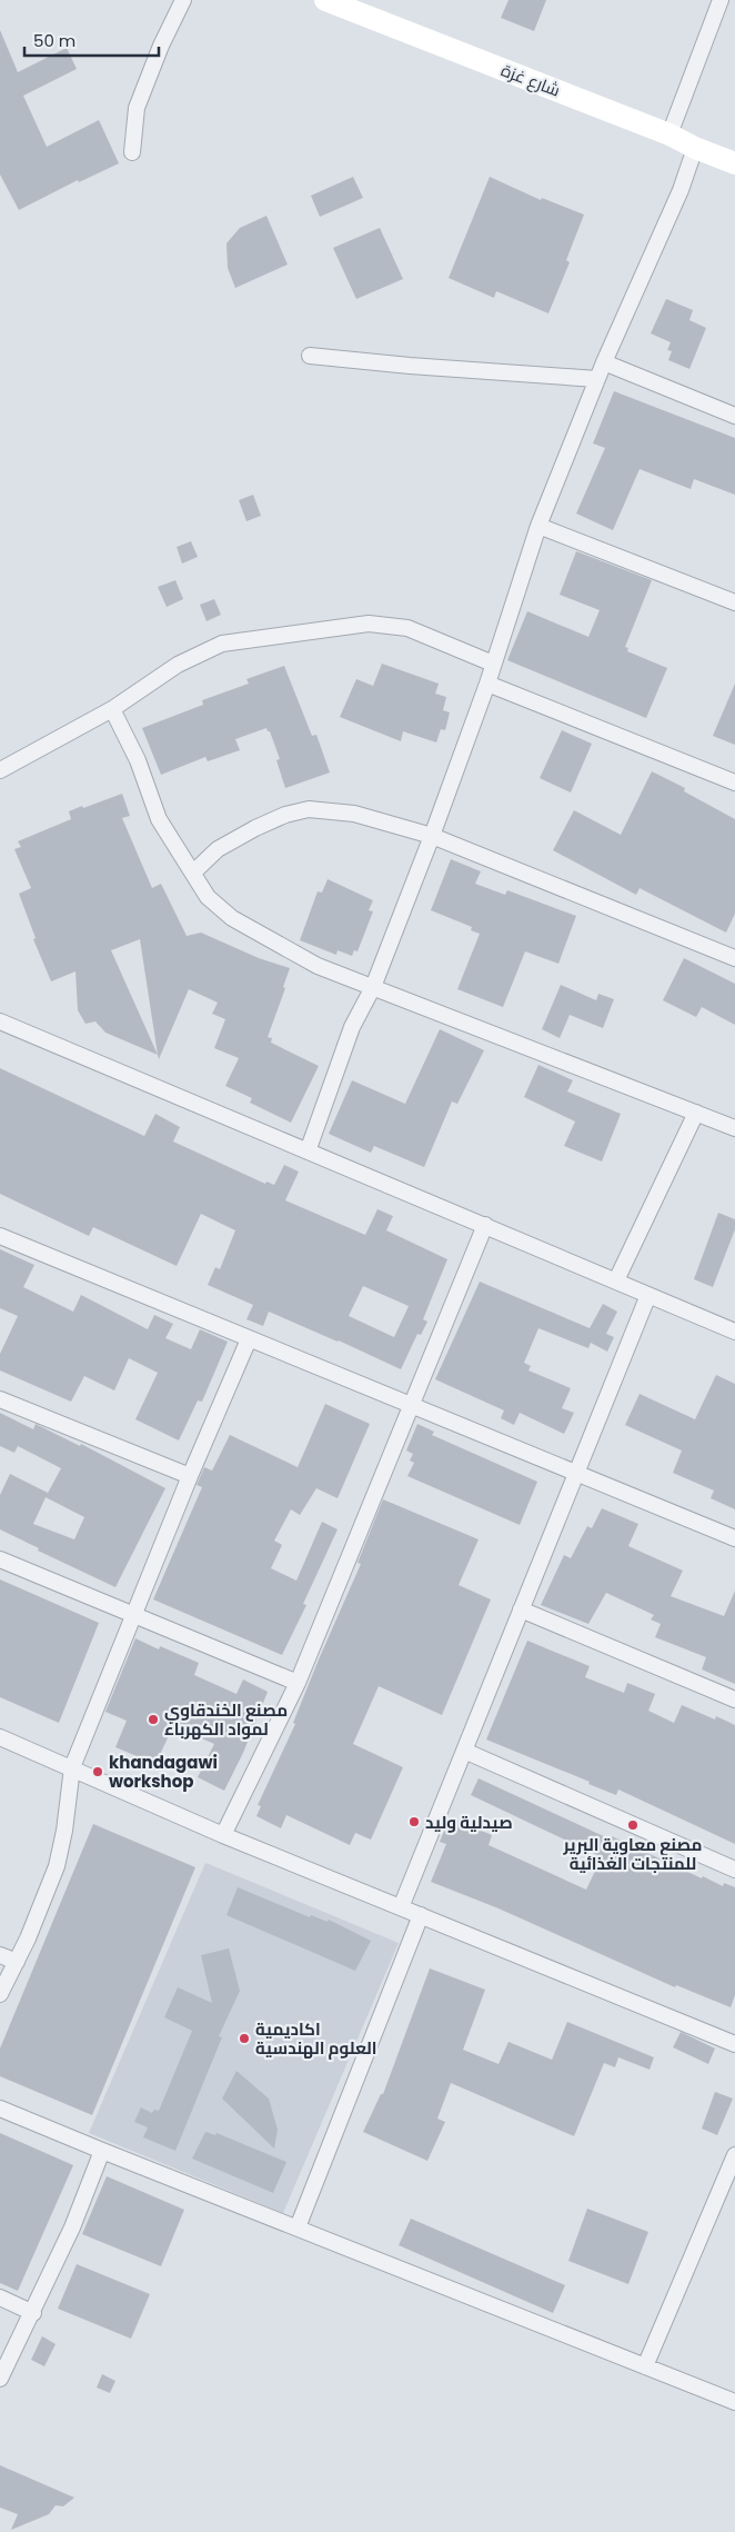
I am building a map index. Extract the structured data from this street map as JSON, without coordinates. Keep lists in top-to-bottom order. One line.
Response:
{"streets":{"main road":["شارع غزة"]},"places":["مصنع الخندقاوي لمواد الكهرباء","khandagawi workshop","صيدلية وليد","مصنع معاوية البرير للمنتجات الغذائية","اكاديمية العلوم الهندسية"],"scale_bar":"50 m"}
